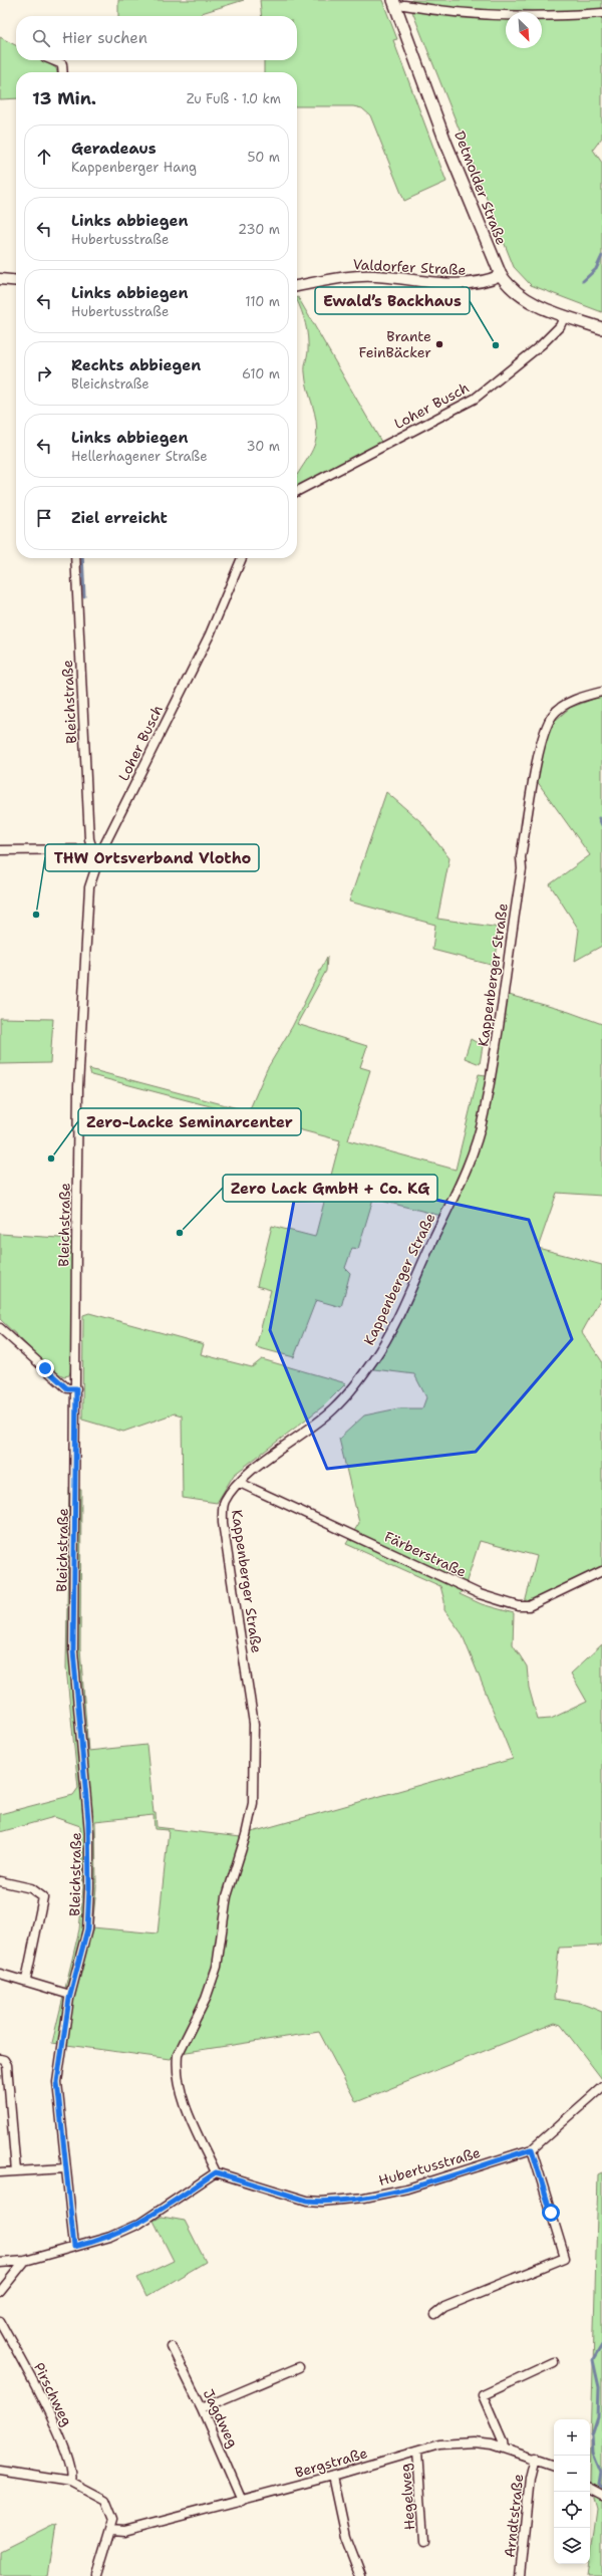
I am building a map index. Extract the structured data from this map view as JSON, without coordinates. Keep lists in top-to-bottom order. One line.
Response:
{"streets":{"main road":["Detmolder Straße"],"street":["Valdorfer Straße","Loher Busch","Bleichstraße","Kappenberger Straße","Färberstraße","Hubertusstraße","Pirschweg","Jagdweg","Bergstraße","Hegelweg","Arndtstraße"]},"crossings":[["Detmolder Straße","Valdorfer Straße"],["Detmolder Straße","Loher Busch"],["Loher Busch","Bleichstraße"],["Kappenberger Straße","Färberstraße"],["Kappenberger Straße","Hubertusstraße"],["Jagdweg","Bergstraße"],["Bergstraße","Hegelweg"],["Bergstraße","Arndtstraße"]],"places":["Brante FeinBäcker","Ewald’s Backhaus","THW Ortsverband Vlotho","Zero-Lacke Seminarcenter","Zero Lack GmbH + Co. KG"],"north":"bottom right","page":{"search":"Hier suchen","heading":["13 Min.","Zu Fuß · 1.0 km"],"list":[["Geradeaus","Kappenberger Hang","50 m"],["Links abbiegen","Hubertusstraße","230 m"],["Links abbiegen","Hubertusstraße","110 m"],["Rechts abbiegen","Bleichstraße","610 m"],["Links abbiegen","Hellerhagener Straße","30 m"],"Ziel erreicht"],"map_buttons":["+","−"]}}
